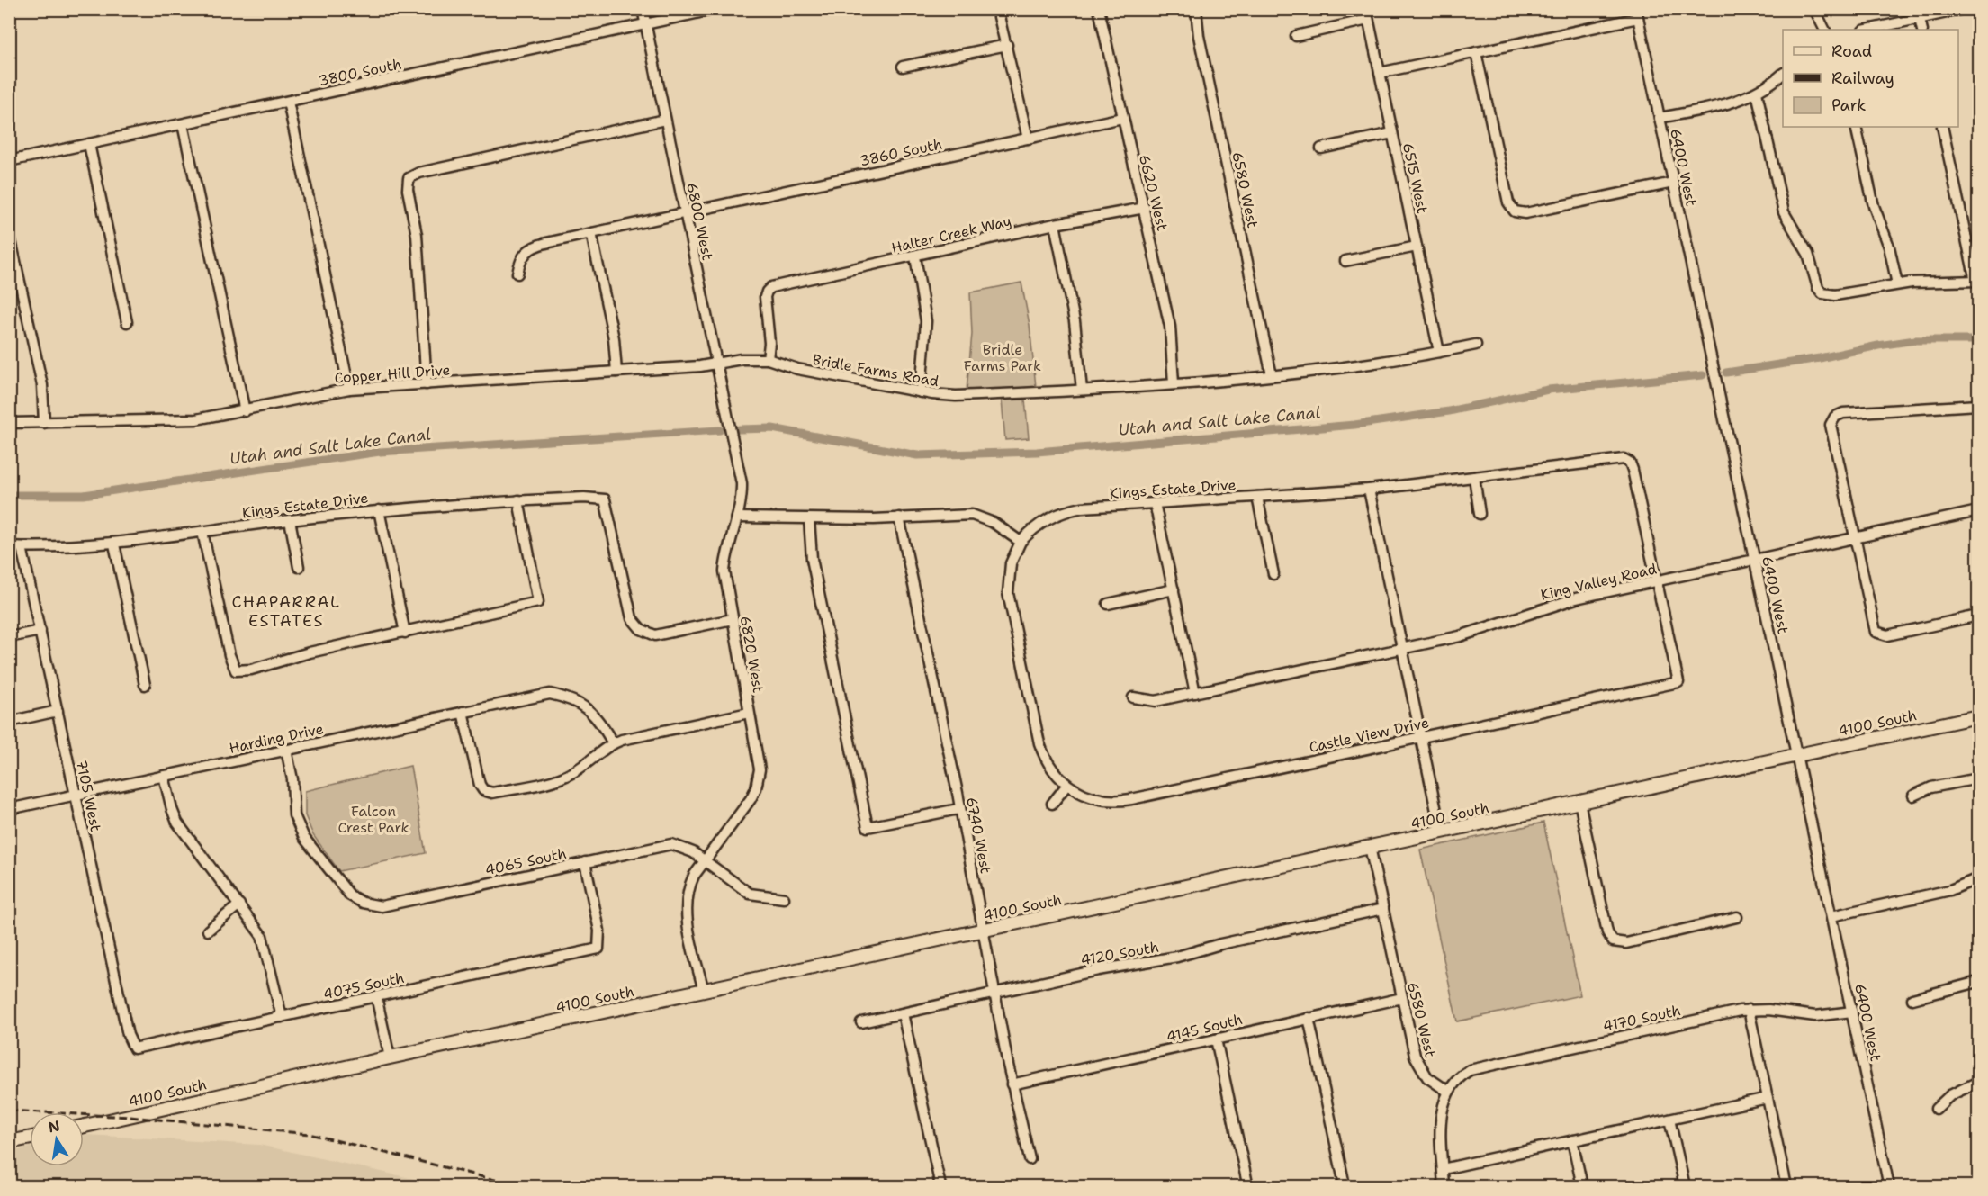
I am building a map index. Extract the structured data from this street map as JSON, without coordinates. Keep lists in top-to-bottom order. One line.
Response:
{"streets":{"main road":["4100 South"],"street":["3800 South","3860 South","6400 West","6515 West","6580 West","6620 West","6800 West","Halter Creek Way","Bridle Farms Road","Copper Hill Drive","Kings Estate Drive","King Valley Road","6820 West","Castle View Drive","Harding Drive","7105 West","6740 West","4065 South","4120 South","4075 South","4170 South","4145 South"]},"crossings":[["3800 South","6800 West"],["3860 South","6620 West"],["3860 South","6800 West"],["6400 West","King Valley Road"],["6400 West","4100 South"],["6400 West","4170 South"],["6515 West","Bridle Farms Road"],["6580 West","Bridle Farms Road"],["6580 West","4100 South"],["6580 West","4120 South"],["6580 West","4170 South"],["6580 West","4145 South"],["6620 West","Halter Creek Way"],["6620 West","Bridle Farms Road"],["6800 West","Bridle Farms Road"],["6800 West","Copper Hill Drive"],["6800 West","6820 West"],["Halter Creek Way","Bridle Farms Road"],["Bridle Farms Road","Copper Hill Drive"],["Kings Estate Drive","King Valley Road"],["Kings Estate Drive","6820 West"],["Kings Estate Drive","Castle View Drive"],["Kings Estate Drive","7105 West"],["King Valley Road","Castle View Drive"],["6820 West","4100 South"],["6820 West","4065 South"],["4100 South","6740 West"],["Harding Drive","7105 West"],["Harding Drive","4065 South"],["7105 West","4075 South"],["6740 West","4120 South"],["6740 West","4145 South"],["4065 South","4075 South"]],"districts":["CHAPARRAL ESTATES"],"water":["Utah and Salt Lake Canal"],"parks":["Bridle Farms Park","Falcon Crest Park"],"legend":["Road","Railway","Park"],"north":"top"}
